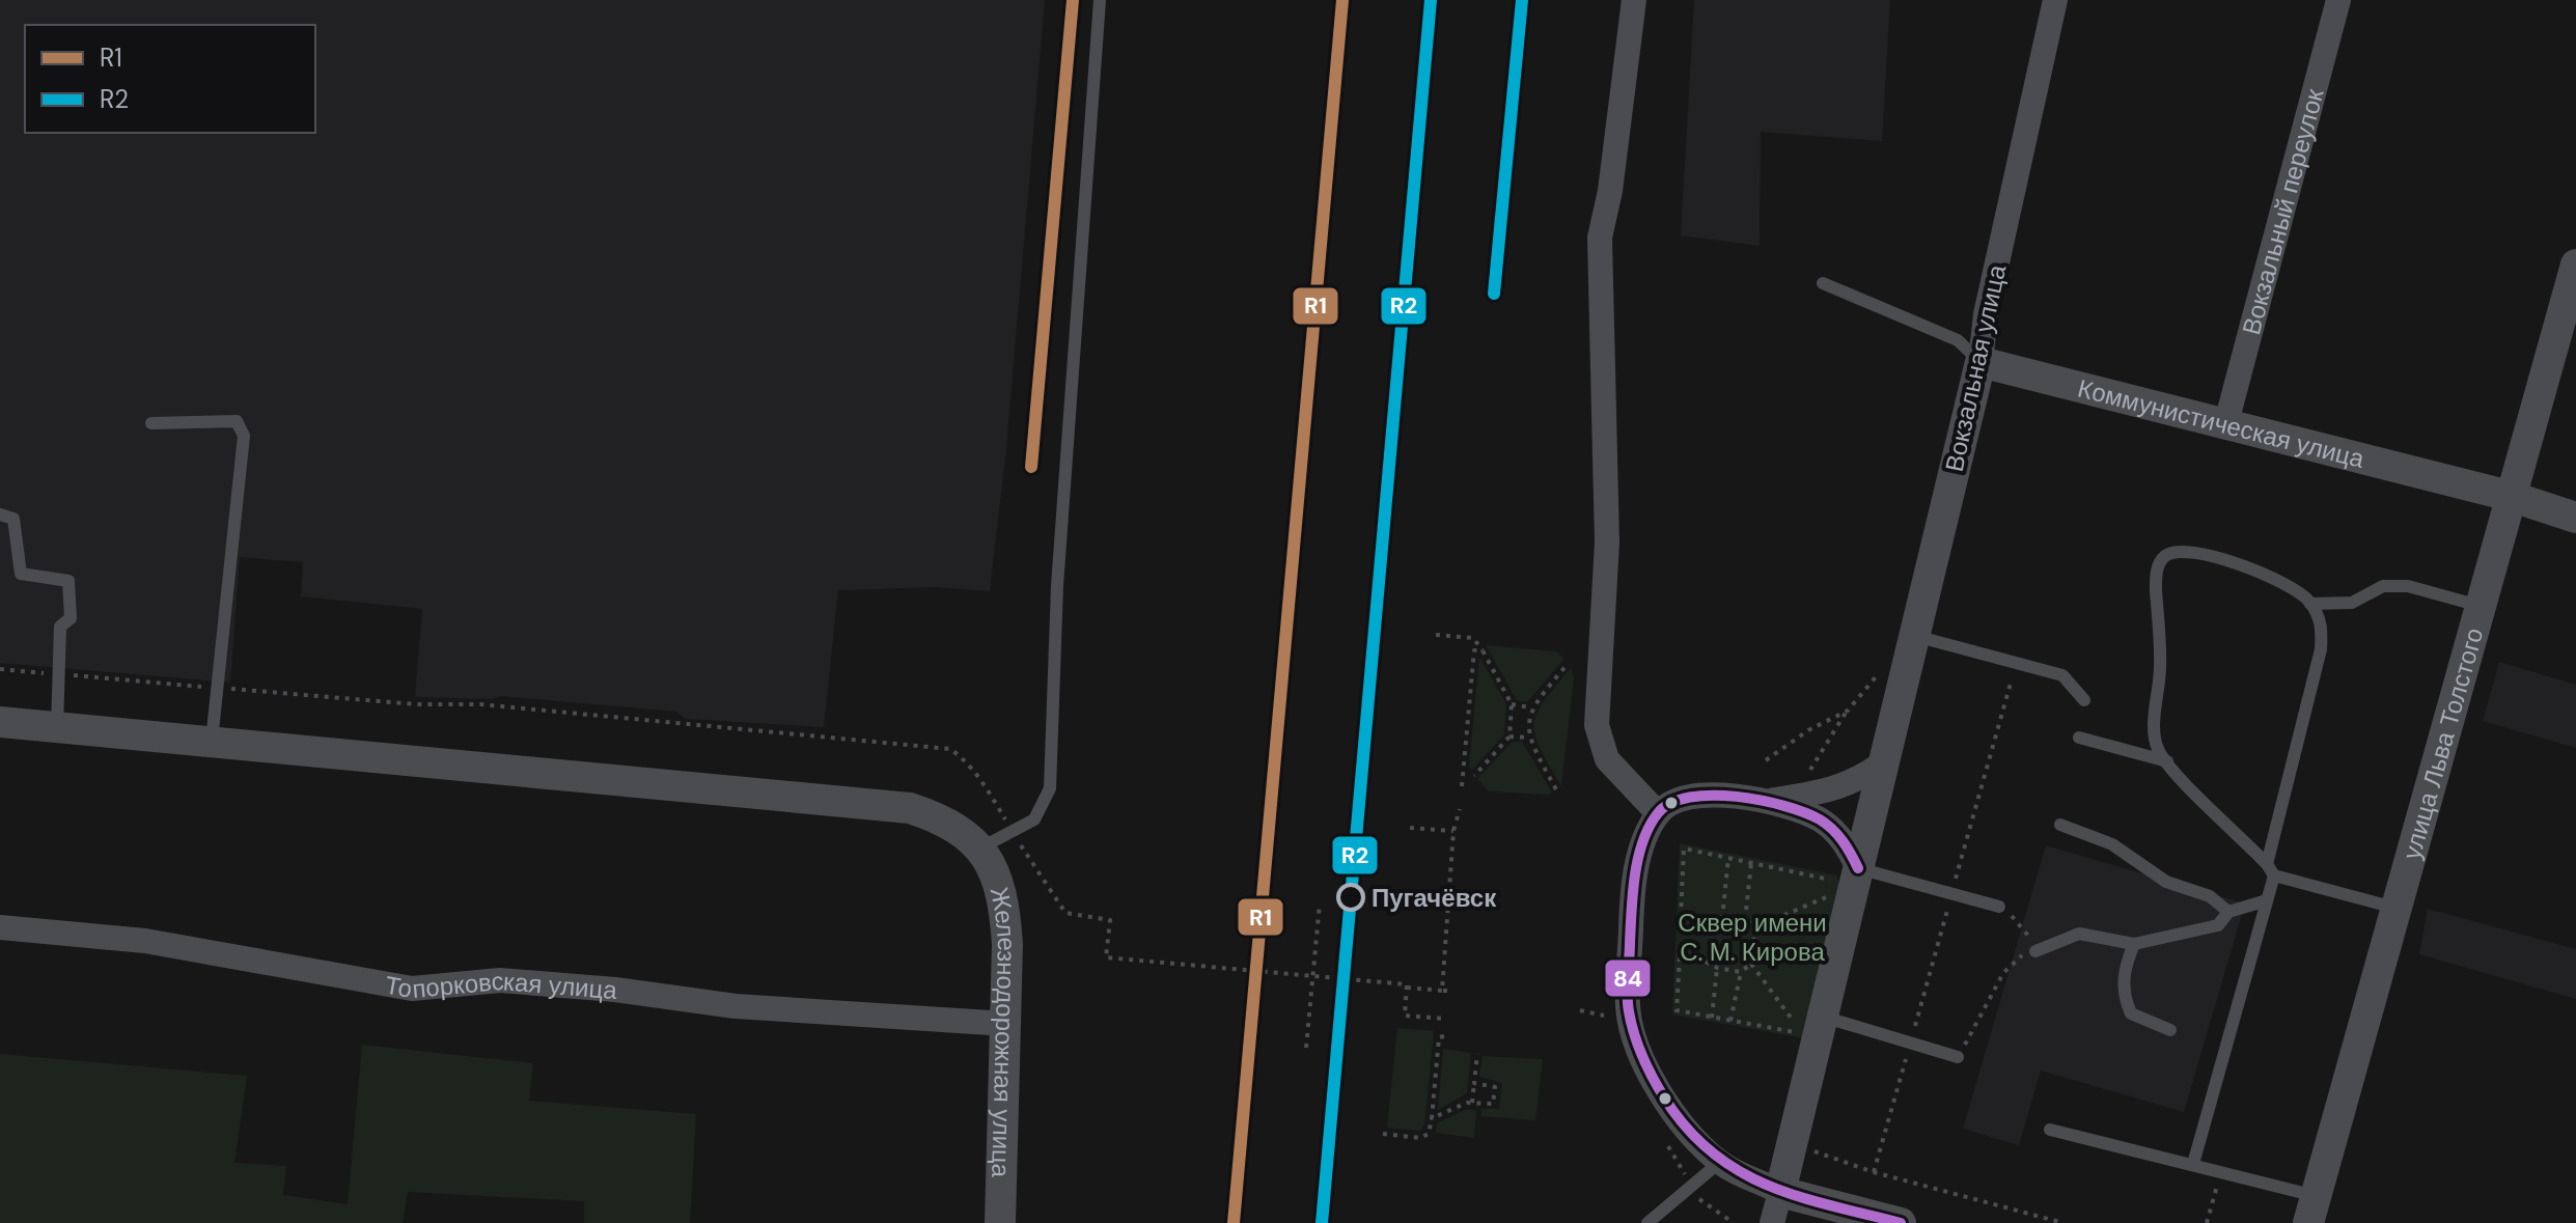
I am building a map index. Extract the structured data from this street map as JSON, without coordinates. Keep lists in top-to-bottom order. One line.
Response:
{"streets":{"street":["Вокзальный переулок","Вокзальная улица","Коммунистическая улица","улица Льва Толстого","Топорковская улица","Железнодорожная улица"]},"crossings":[["Вокзальный переулок","Коммунистическая улица"],["Вокзальная улица","Коммунистическая улица"],["Коммунистическая улица","улица Льва Толстого"],["Топорковская улица","Железнодорожная улица"]],"parks":["Сквер имени С. М. Кирова"],"places":["Пугачёвск"],"lines":["transit line R1","transit line R2","transit line 84"],"legend":["R1","R2"]}
